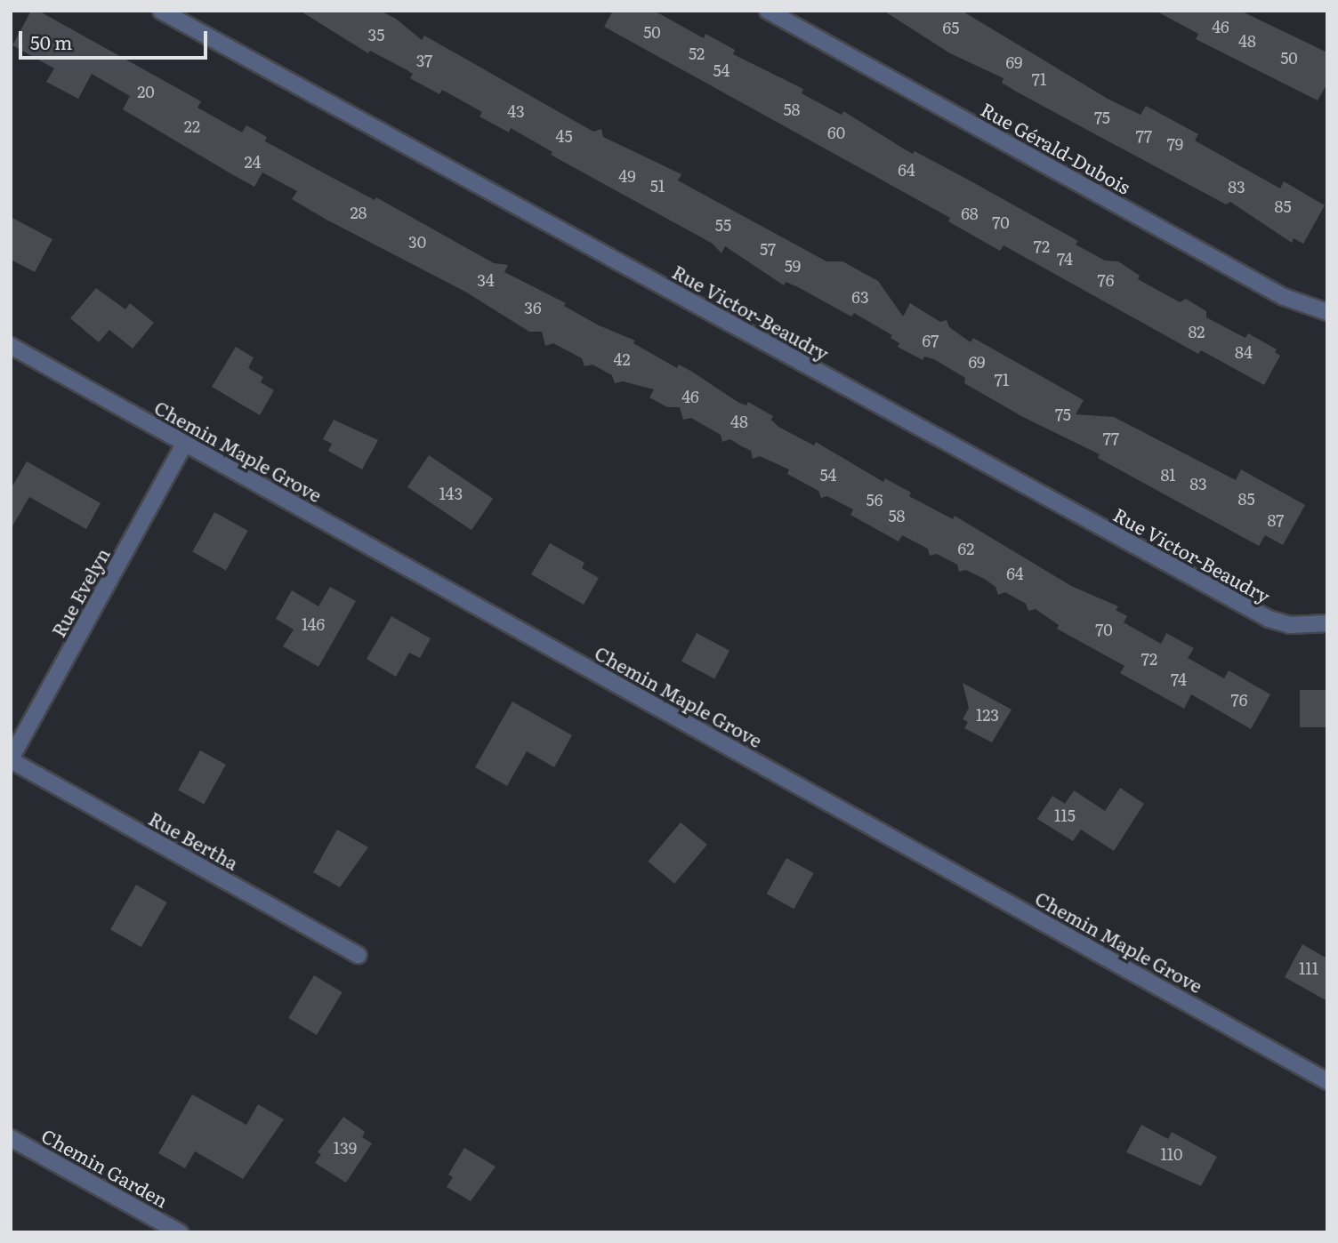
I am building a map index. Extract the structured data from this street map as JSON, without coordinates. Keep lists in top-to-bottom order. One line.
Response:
{"streets":{"street":["Rue Gérald-Dubois","Rue Victor-Beaudry","Chemin Maple Grove","Rue Evelyn","Rue Bertha","Chemin Garden"]},"crossings":[["Chemin Maple Grove","Rue Evelyn"],["Rue Evelyn","Rue Bertha"]],"house_numbers":["46","65","50","35","48","52","50","37","69","54","71","20","58","43","75","22","60","45","77","79","24","64","49","51","83","85","28","68","70","55","30","72","57","74","59","34","76","63","36","82","67","84","42","69","71","46","75","48","77","54","81","83","143","85","56","58","87","62","64","146","70","72","74","76","123","115","111","139","110"],"scale_bar":"50 m"}
